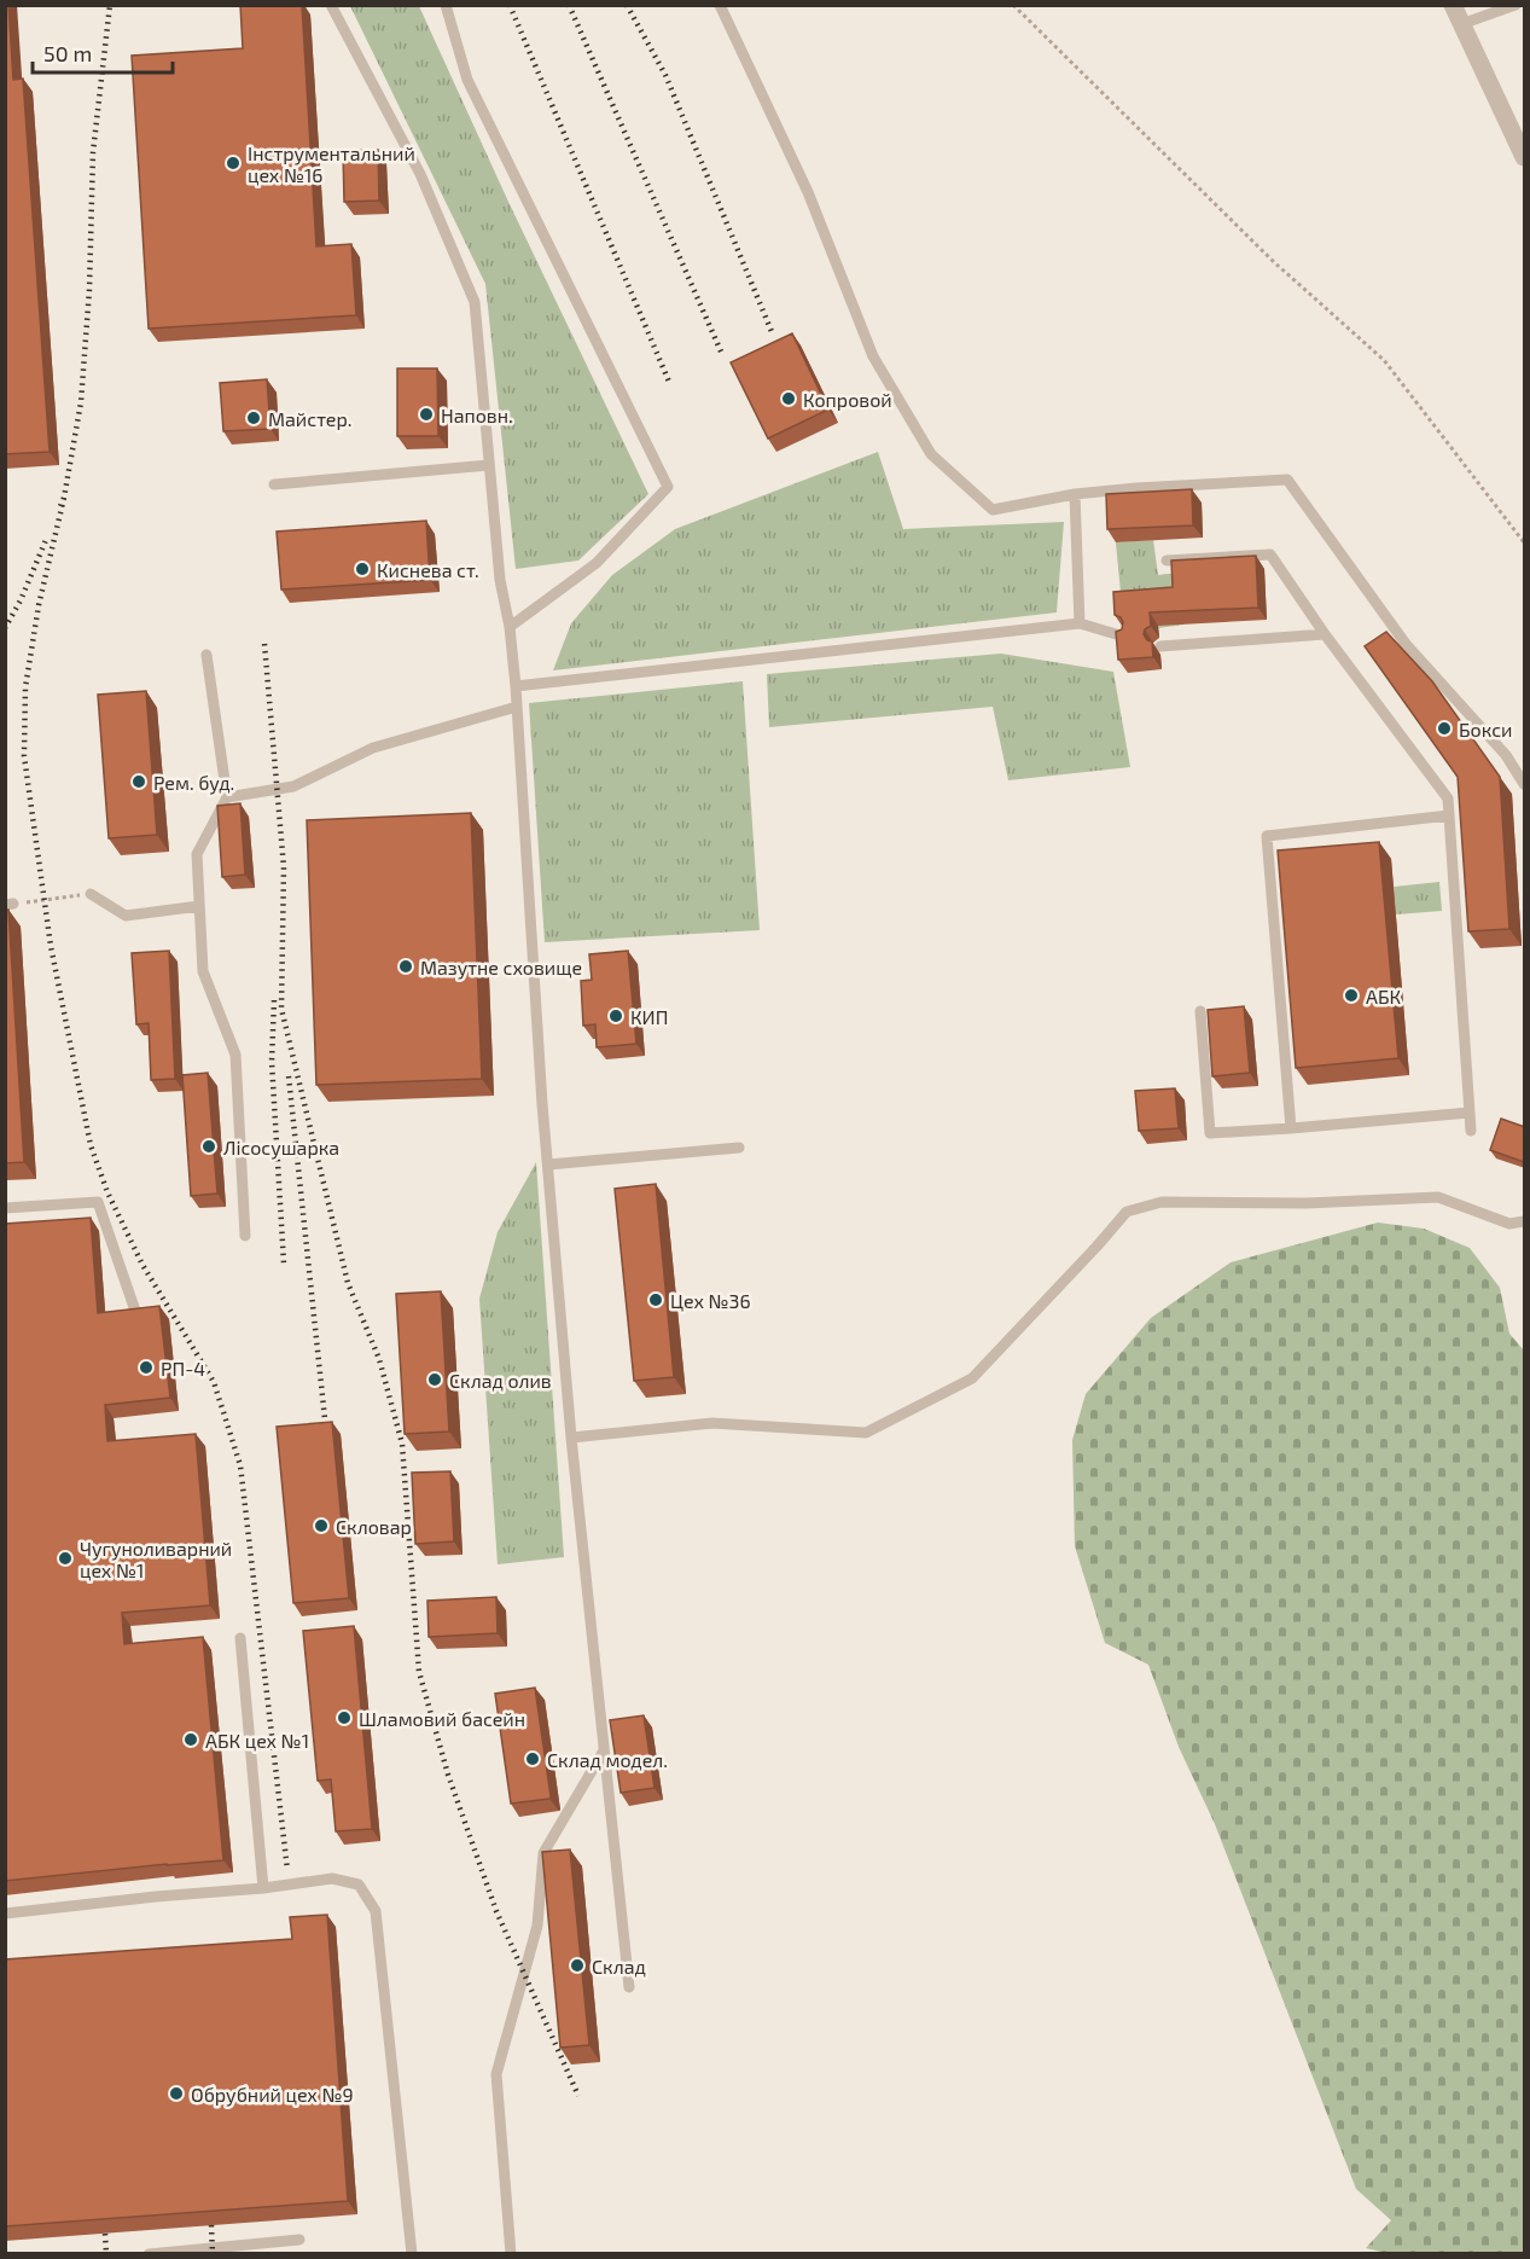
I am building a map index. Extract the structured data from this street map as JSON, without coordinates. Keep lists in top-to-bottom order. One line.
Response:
{"places":["Інструментальний цех №16","Копровой","Наповн.","Майстер.","Киснева ст.","Бокси","Рем. буд.","Мазутне сховище","АБК","КИП","Лісосушарка","Цех №36","РП-4","Склад олив","Скловар","Чугуноливарний цех №1","Шламовий басейн","АБК цех №1","Склад модел.","Склад","Обрубний цех №9"],"scale_bar":"50 m"}
